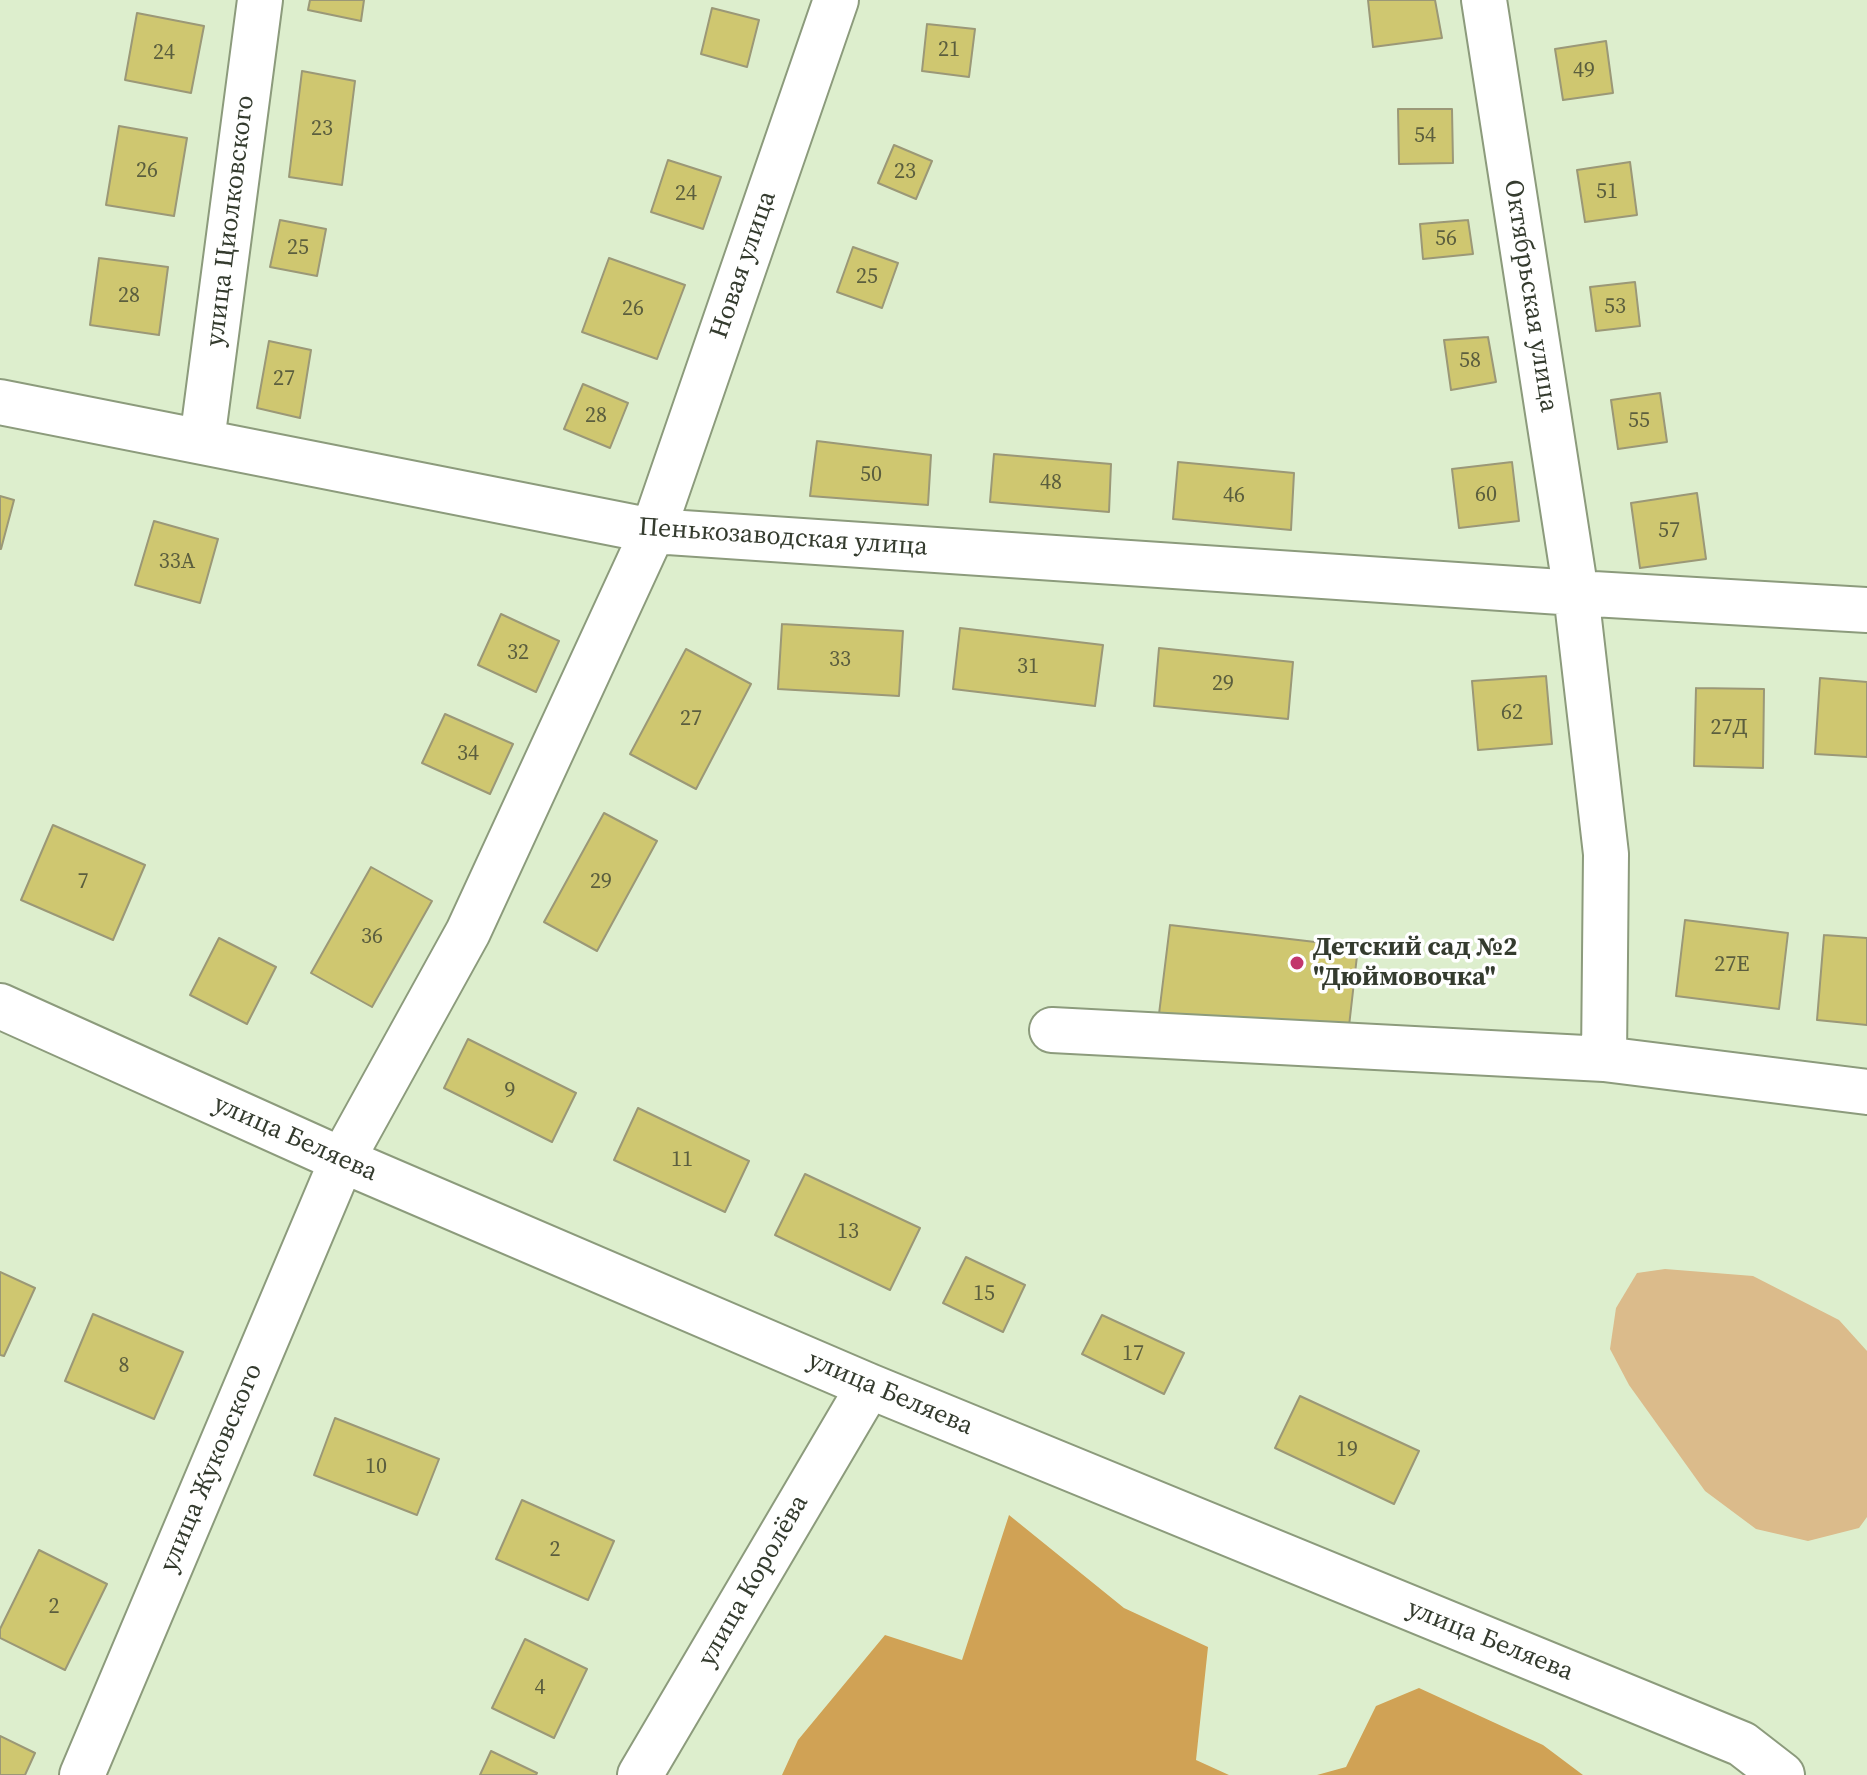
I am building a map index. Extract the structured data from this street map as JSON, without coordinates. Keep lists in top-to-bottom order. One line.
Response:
{"streets":{"street":["улица Циолковского","Новая улица","Октябрьская улица","Пенькозаводская улица","улица Беляева","улица Жуковского","улица Королёва"]},"crossings":[["улица Циолковского","Пенькозаводская улица"],["Новая улица","Пенькозаводская улица"],["Новая улица","улица Беляева"],["Новая улица","улица Жуковского"],["Октябрьская улица","Пенькозаводская улица"],["улица Беляева","улица Жуковского"],["улица Беляева","улица Королёва"]],"places":["Детский сад №2 \"Дюймовочка\""],"house_numbers":["21","24","49","23","54","26","23","51","24","56","25","25","28","53","26","58","27","28","55","50","48","60","46","57","33А","32","33","31","29","62","27","27Д","34","7","29","36","27Е","9","11","13","15","17","8","19","10","2","2","4"]}
